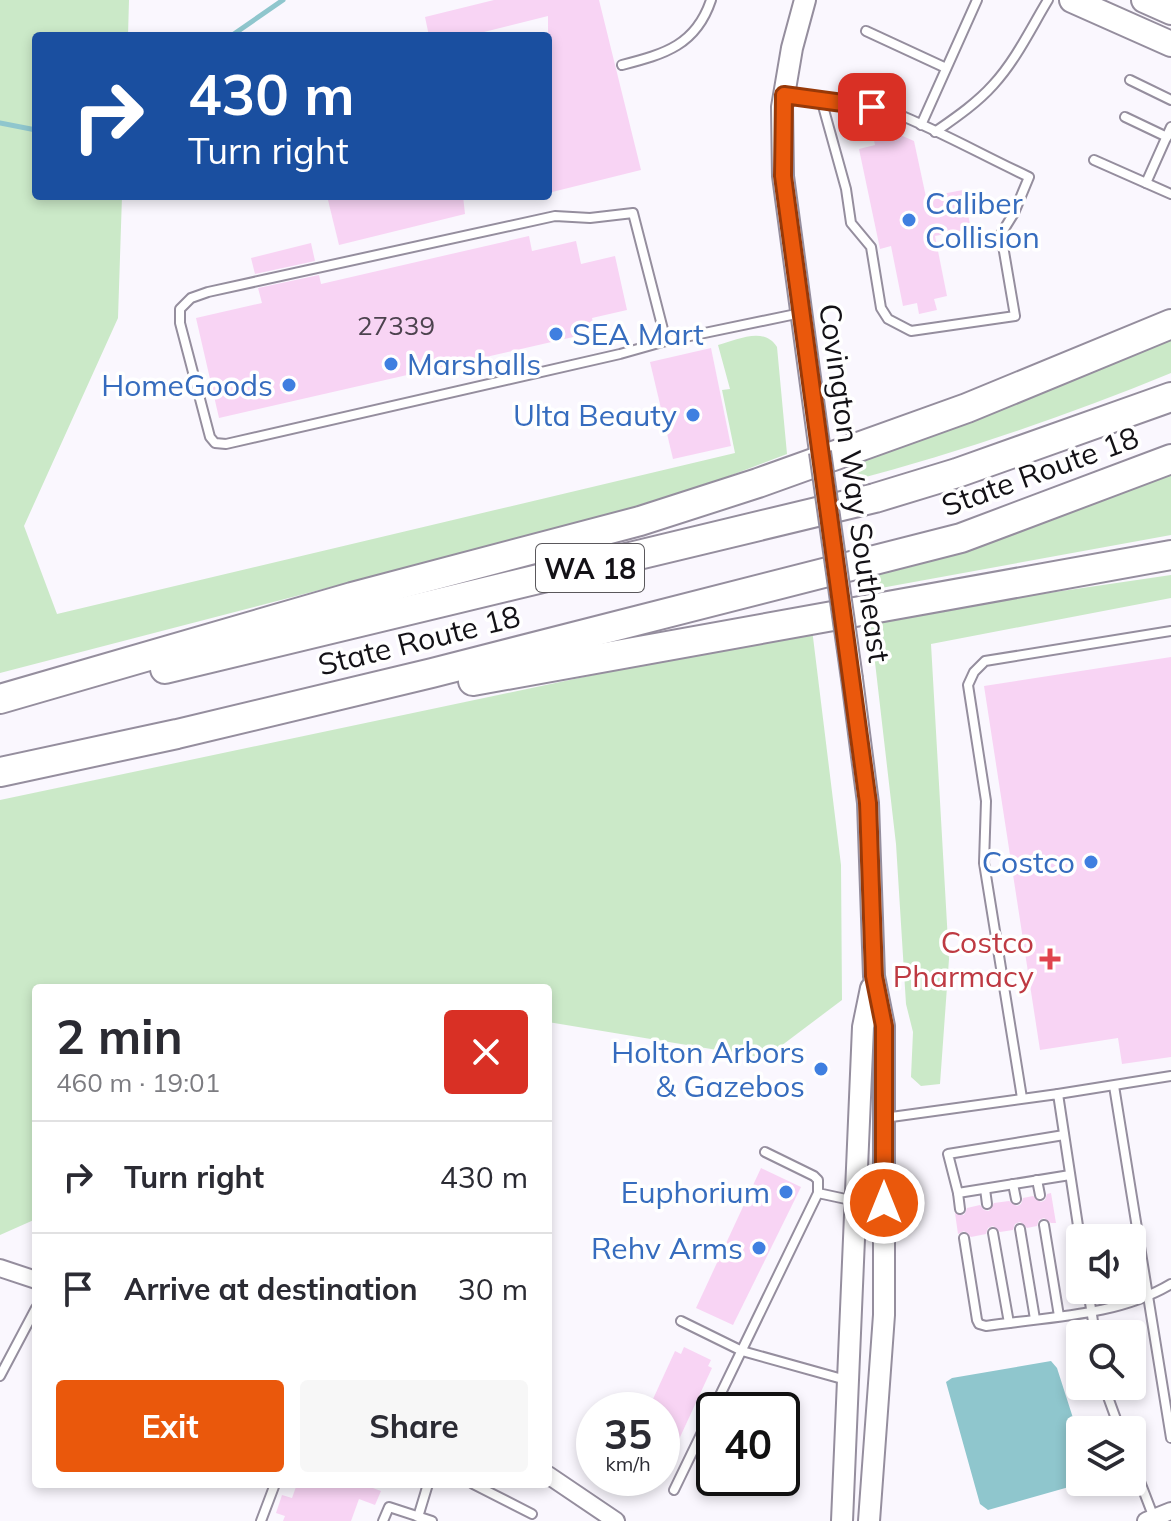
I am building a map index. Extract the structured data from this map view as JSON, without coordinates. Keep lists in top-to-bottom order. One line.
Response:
{"streets":{"highway":["State Route 18","WA 18"],"street":["Covington Way Southeast"]},"places":{"other":["Caliber Collision","SEA Mart","Marshalls","HomeGoods","Ulta Beauty","Costco","Holton Arbors & Gazebos","Euphorium","Rehv Arms"],"health":["Costco Pharmacy"]},"house_numbers":["27339"],"page":{"turn":["430 m","Turn right"],"heading":["2 min","460 m · 19:01"],"list":[{"name":"Turn right","value":"430 m"},{"name":"Arrive at destination","value":"30 m"}],"buttons":["Exit","Share"],"speed":"35 km/h","limit":"40"}}
